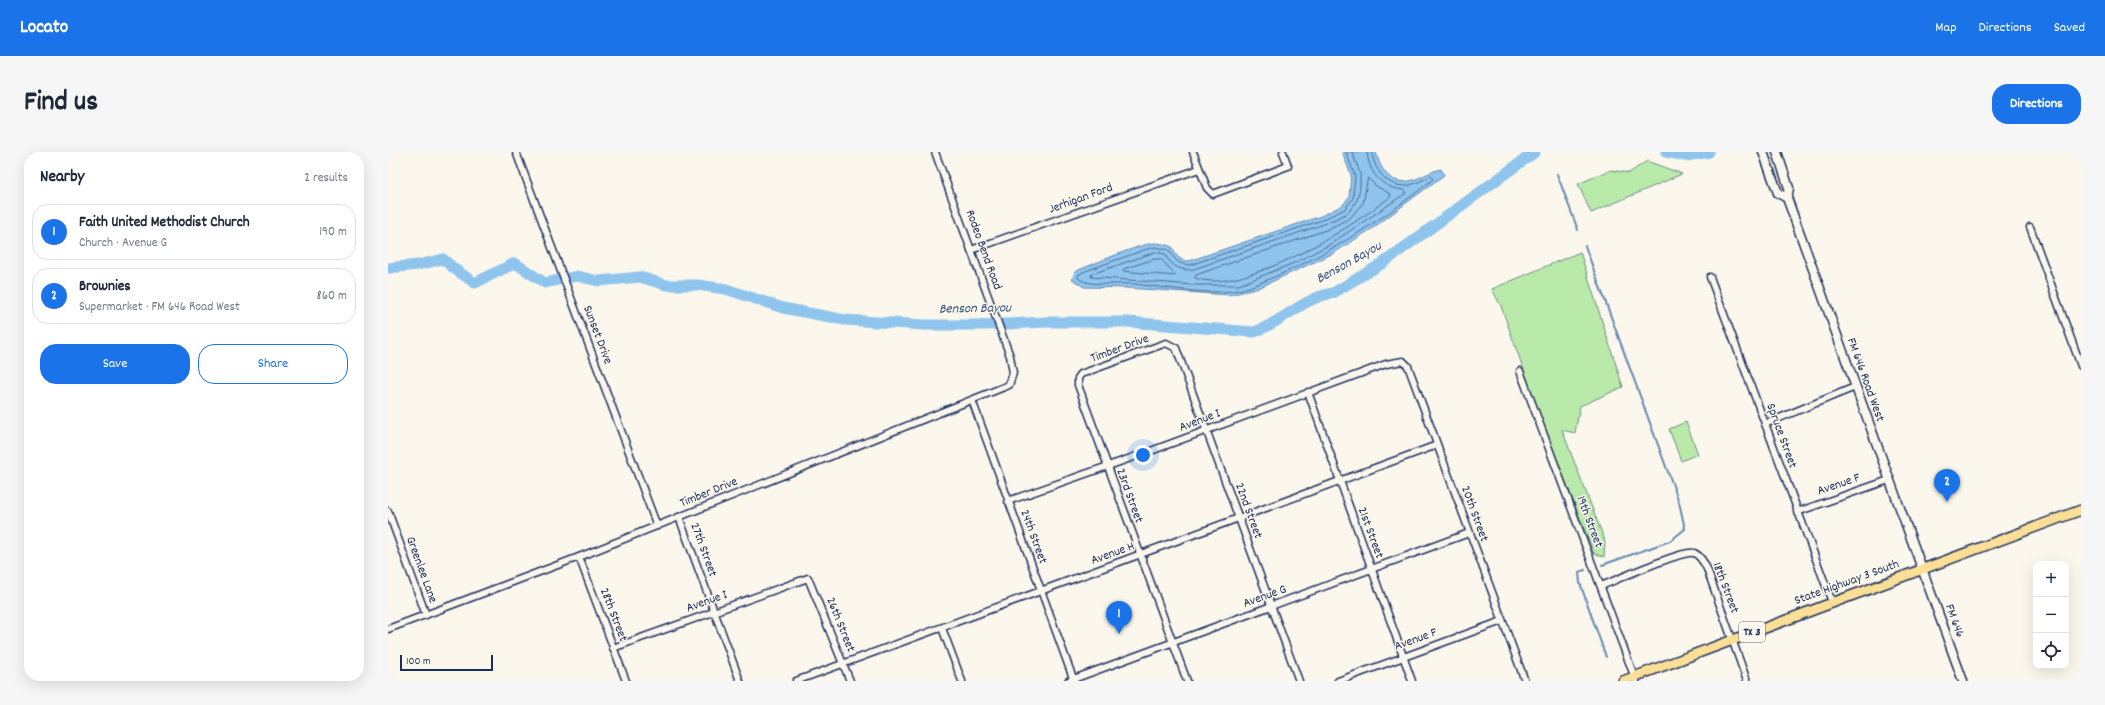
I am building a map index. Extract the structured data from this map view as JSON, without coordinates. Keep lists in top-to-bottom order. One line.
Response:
{"streets":{"main road":["FM 646 Road West","State Highway 3 South","FM 646","TX 3"],"street":["Jerhigan Ford","Rodeo Bend Road","Sunset Drive","Timber Drive","Avenue I","Spruce Street","Avenue F","23rd Street","22nd Street","20th Street","19th Street","21st Street","24th Street","27th Street","Avenue H","Greenlee Lane","18th Street","Avenue G","28th Street","26th Street"]},"crossings":[["Jerhigan Ford","Rodeo Bend Road"],["Rodeo Bend Road","Timber Drive"],["Sunset Drive","Timber Drive"],["Timber Drive","23rd Street"],["Timber Drive","22nd Street"],["Timber Drive","24th Street"],["Timber Drive","27th Street"],["Timber Drive","Greenlee Lane"],["Timber Drive","28th Street"],["FM 646 Road West","Avenue F"],["FM 646 Road West","State Highway 3 South"],["FM 646 Road West","FM 646"],["Avenue I","23rd Street"],["Avenue I","22nd Street"],["Avenue I","20th Street"],["Avenue I","21st Street"],["Avenue I","24th Street"],["Avenue I","27th Street"],["Avenue I","28th Street"],["Avenue I","26th Street"],["Spruce Street","Avenue F"],["Spruce Street","State Highway 3 South"],["Avenue F","20th Street"],["Avenue F","21st Street"],["23rd Street","Avenue H"],["23rd Street","Avenue G"],["22nd Street","Avenue H"],["22nd Street","Avenue G"],["20th Street","Avenue H"],["20th Street","Avenue G"],["19th Street","State Highway 3 South"],["19th Street","18th Street"],["21st Street","Avenue H"],["21st Street","Avenue G"],["24th Street","Avenue H"],["24th Street","Avenue G"],["Avenue H","26th Street"],["State Highway 3 South","18th Street"],["State Highway 3 South","FM 646"]],"water":["Benson Bayou"],"scale_bar":"100 m","page":{"header":"Locato","nav":["Map","Directions","Saved"],"title":"Find us","buttons":["Directions",["Save","Share"]],"heading":["Nearby","2 results"],"list":[{"mark":"1","name":"Faith United Methodist Church","note":"Church · Avenue G","value":"190 m"},{"mark":"2","name":"Brownies","note":"Supermarket · FM 646 Road West","value":"860 m"}],"pins":["2","1"],"map_buttons":["+","−"],"scale":"100 m"}}
